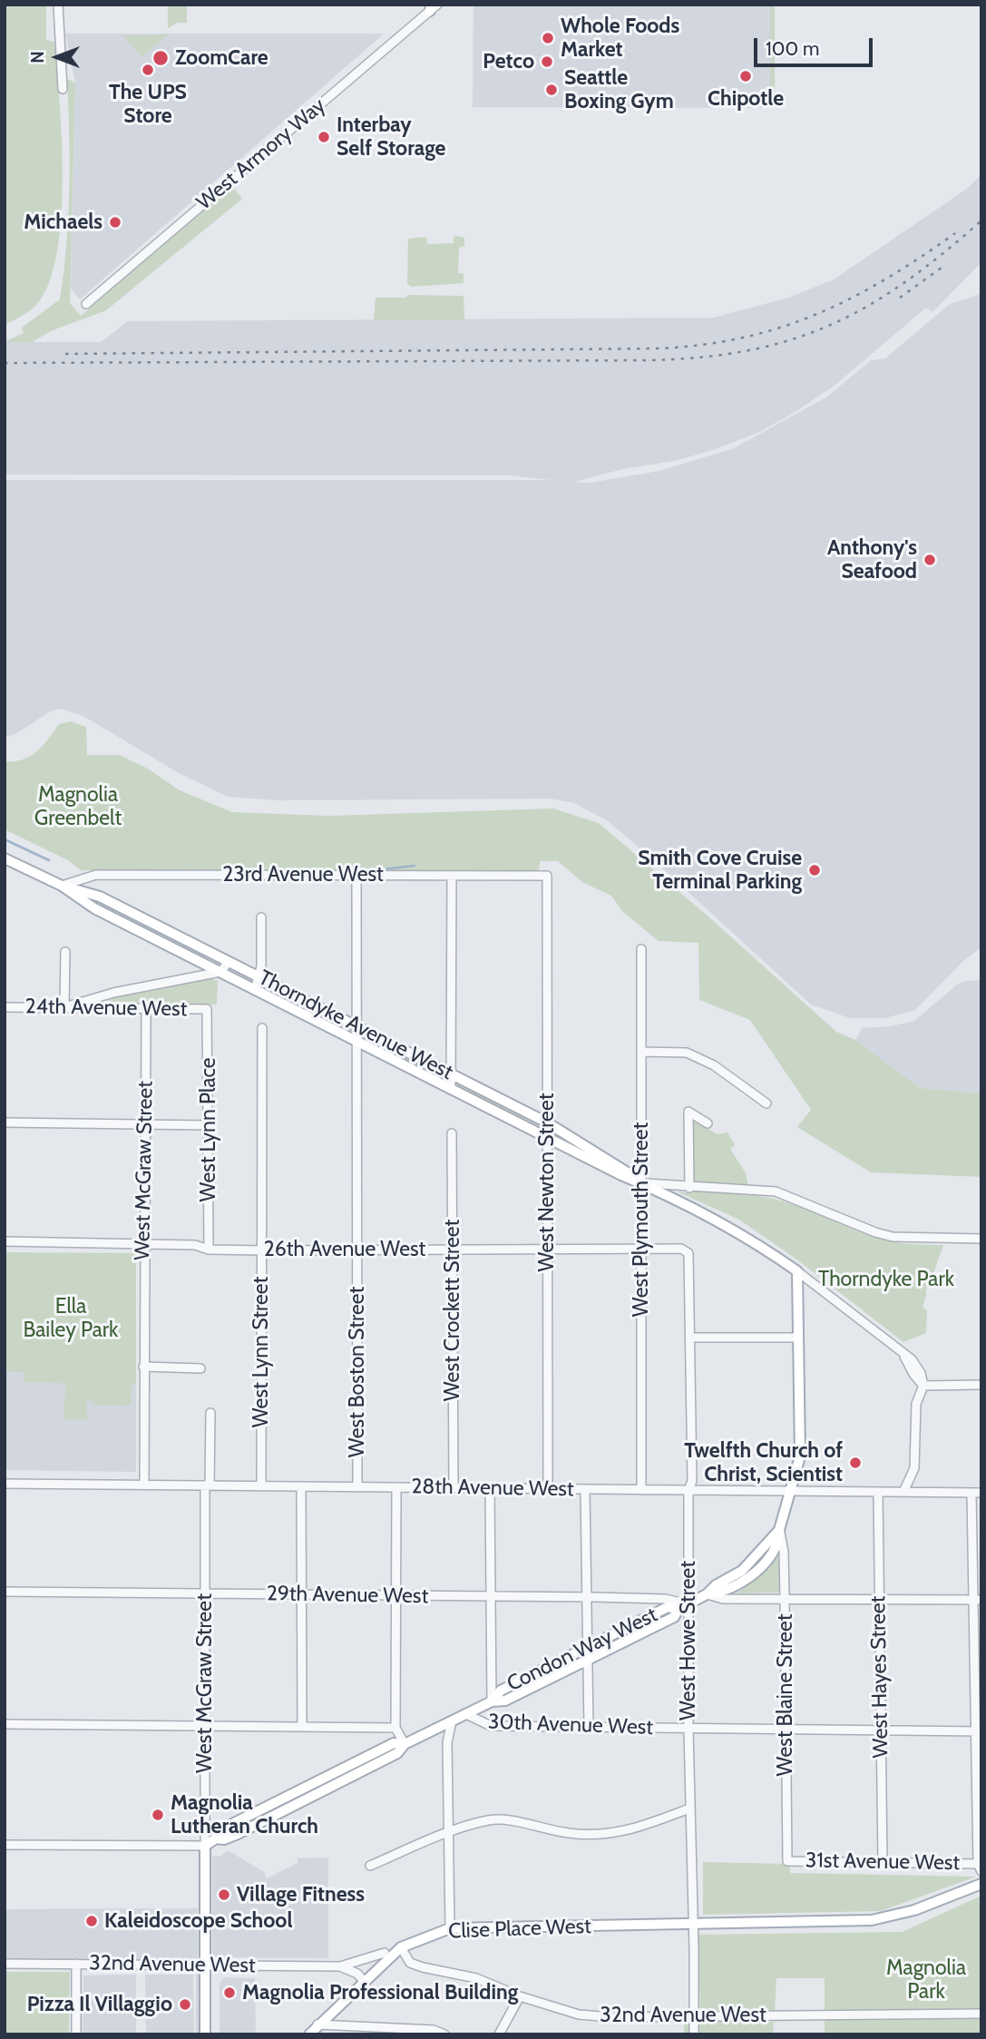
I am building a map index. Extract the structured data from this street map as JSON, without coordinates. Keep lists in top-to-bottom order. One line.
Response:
{"streets":{"main road":["Thorndyke Avenue West","West McGraw Street","Condon Way West","Clise Place West"],"street":["West Armory Way","23rd Avenue West","24th Avenue West","West Lynn Place","West Newton Street","West Plymouth Street","26th Avenue West","West Crockett Street","West Lynn Street","West Boston Street","28th Avenue West","29th Avenue West","West Howe Street","West Hayes Street","West Blaine Street","30th Avenue West","31st Avenue West","32nd Avenue West"]},"crossings":[["23rd Avenue West","Thorndyke Avenue West"],["23rd Avenue West","West Newton Street"],["23rd Avenue West","West Boston Street"],["24th Avenue West","West Lynn Place"],["24th Avenue West","West McGraw Street"],["Thorndyke Avenue West","West Newton Street"],["Thorndyke Avenue West","West Plymouth Street"],["Thorndyke Avenue West","West Boston Street"],["West Lynn Place","26th Avenue West"],["West McGraw Street","26th Avenue West"],["West McGraw Street","28th Avenue West"],["West McGraw Street","29th Avenue West"],["West McGraw Street","Condon Way West"],["West McGraw Street","32nd Avenue West"],["West Newton Street","26th Avenue West"],["West Newton Street","28th Avenue West"],["West Plymouth Street","26th Avenue West"],["West Plymouth Street","28th Avenue West"],["26th Avenue West","West Crockett Street"],["26th Avenue West","West Lynn Street"],["26th Avenue West","West Boston Street"],["26th Avenue West","West Howe Street"],["West Crockett Street","28th Avenue West"],["West Lynn Street","28th Avenue West"],["West Boston Street","28th Avenue West"],["28th Avenue West","West Howe Street"],["28th Avenue West","Condon Way West"],["28th Avenue West","West Hayes Street"],["29th Avenue West","West Howe Street"],["29th Avenue West","Condon Way West"],["West Howe Street","Condon Way West"],["West Howe Street","30th Avenue West"],["West Howe Street","Clise Place West"],["Condon Way West","West Blaine Street"],["Condon Way West","30th Avenue West"],["West Hayes Street","30th Avenue West"],["West Hayes Street","31st Avenue West"],["West Blaine Street","30th Avenue West"],["West Blaine Street","31st Avenue West"],["Clise Place West","32nd Avenue West"]],"parks":["Magnolia Greenbelt","Thorndyke Park","Ella Bailey Park","Magnolia Park"],"places":["Whole Foods Market","ZoomCare","Petco","The UPS Store","Chipotle","Seattle Boxing Gym","Interbay Self Storage","Michaels","Anthony's Seafood","Smith Cove Cruise Terminal Parking","Twelfth Church of Christ, Scientist","Magnolia Lutheran Church","Village Fitness","Kaleidoscope School","Magnolia Professional Building","Pizza Il Villaggio"],"scale_bar":"100 m","north":"left"}
